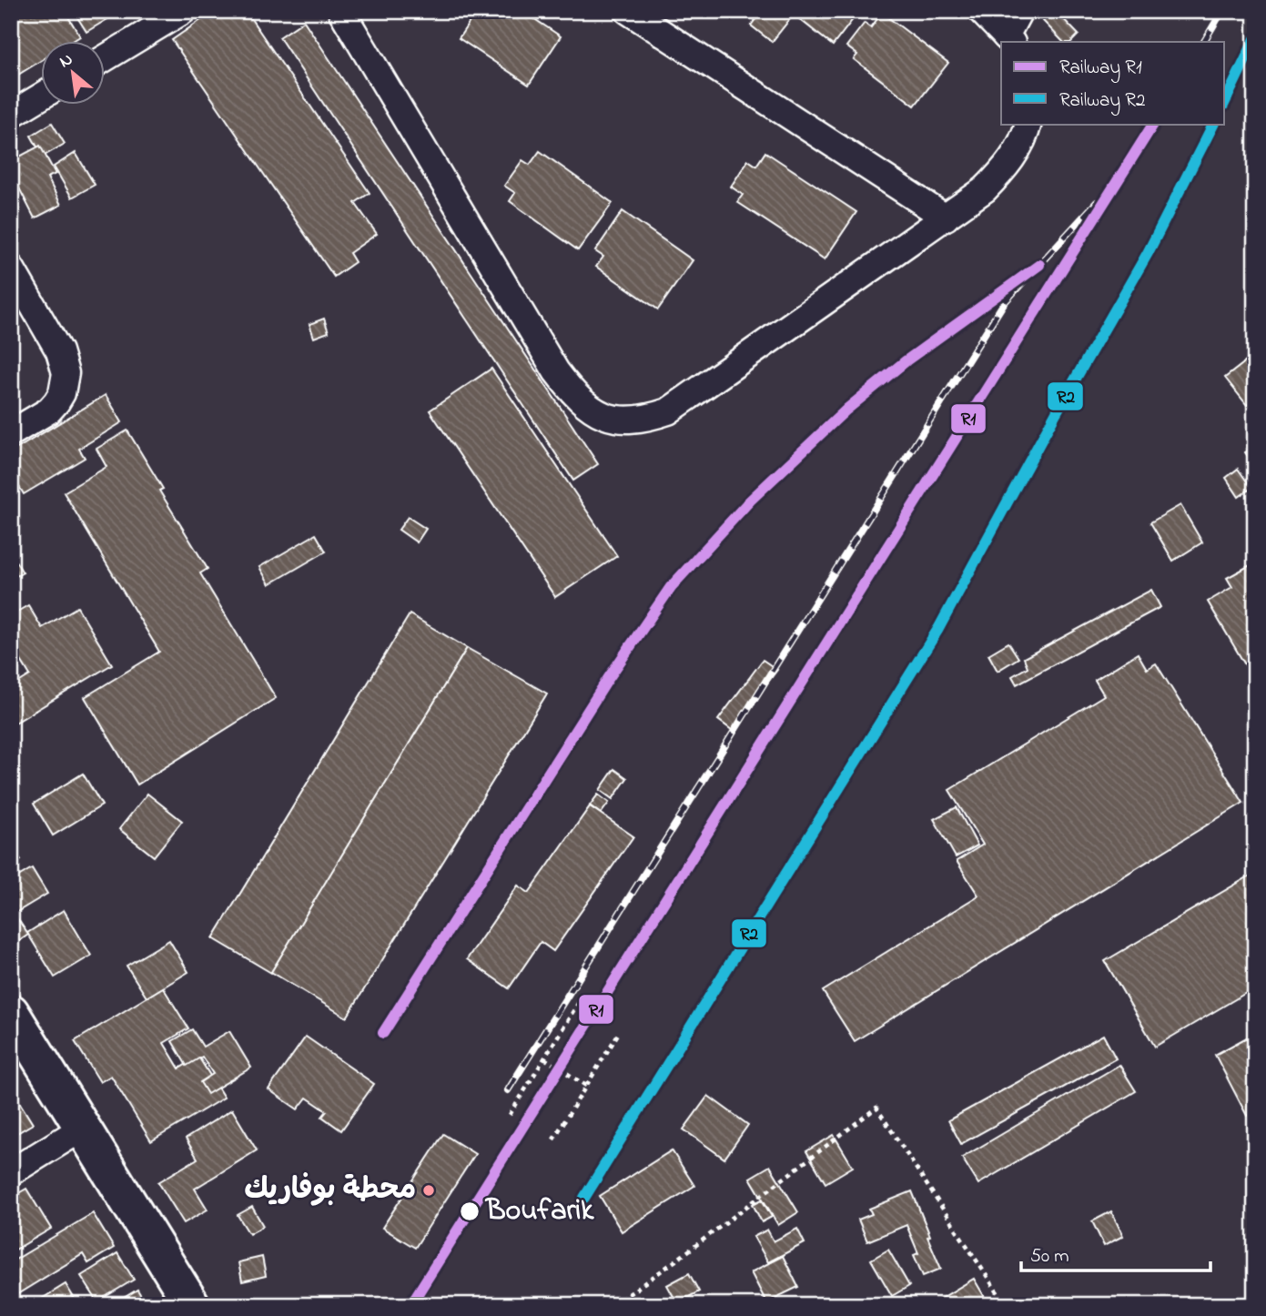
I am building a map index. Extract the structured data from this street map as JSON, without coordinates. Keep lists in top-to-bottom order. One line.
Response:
{"places":["محطة بوفاريك","Boufarik"],"lines":["rail line R2","rail line R1"],"legend":["Railway R1","Railway R2"],"scale_bar":"50 m","north":"top left"}
